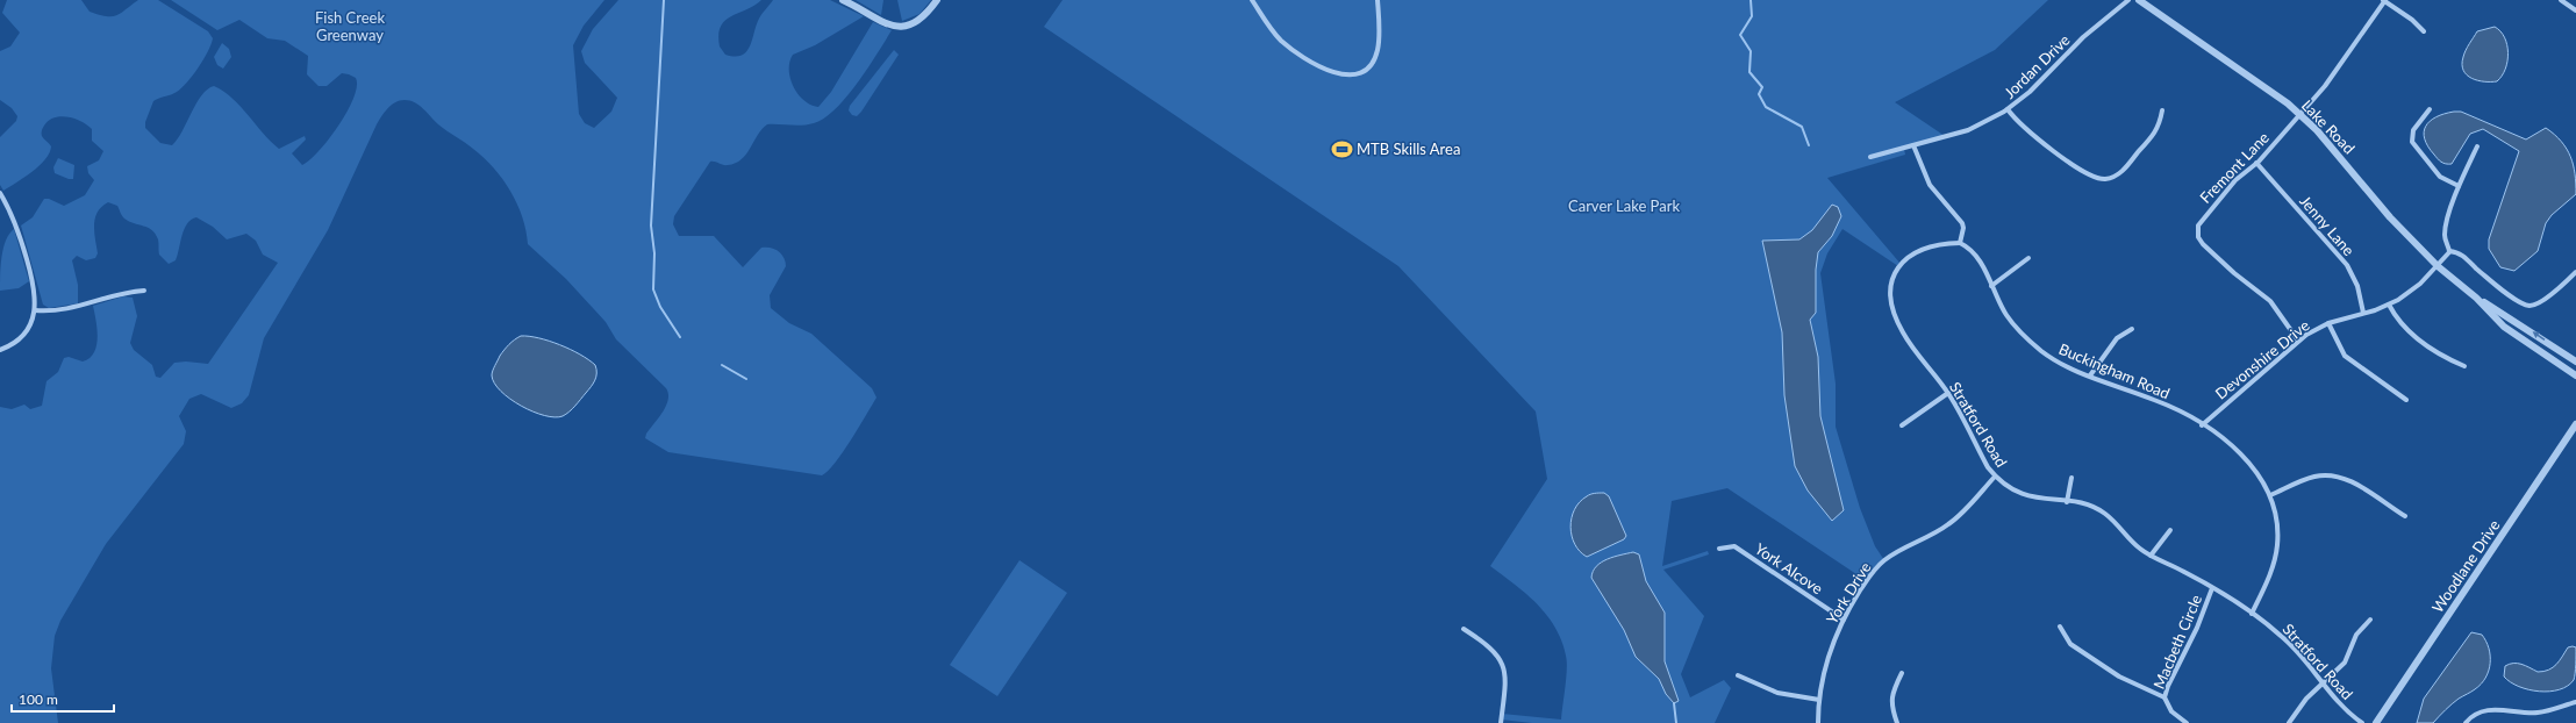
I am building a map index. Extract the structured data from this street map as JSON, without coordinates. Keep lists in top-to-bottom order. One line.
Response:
{"streets":{"street":["Jordan Drive","Lake Road","Fremont Lane","Jenny Lane","Devonshire Drive","Buckingham Road","Stratford Road","Woodlane Drive","York Alcove","York Drive","Macbeth Circle"]},"crossings":[["Lake Road","Fremont Lane"],["Lake Road","Devonshire Drive"],["Fremont Lane","Jenny Lane"],["Fremont Lane","Devonshire Drive"],["Jenny Lane","Devonshire Drive"],["Devonshire Drive","Buckingham Road"],["Buckingham Road","Stratford Road"],["Stratford Road","York Drive"],["Stratford Road","Macbeth Circle"],["York Alcove","York Drive"]],"parks":["Fish Creek Greenway","Carver Lake Park"],"places":{"sports":["MTB Skills Area"]},"scale_bar":"100 m"}
